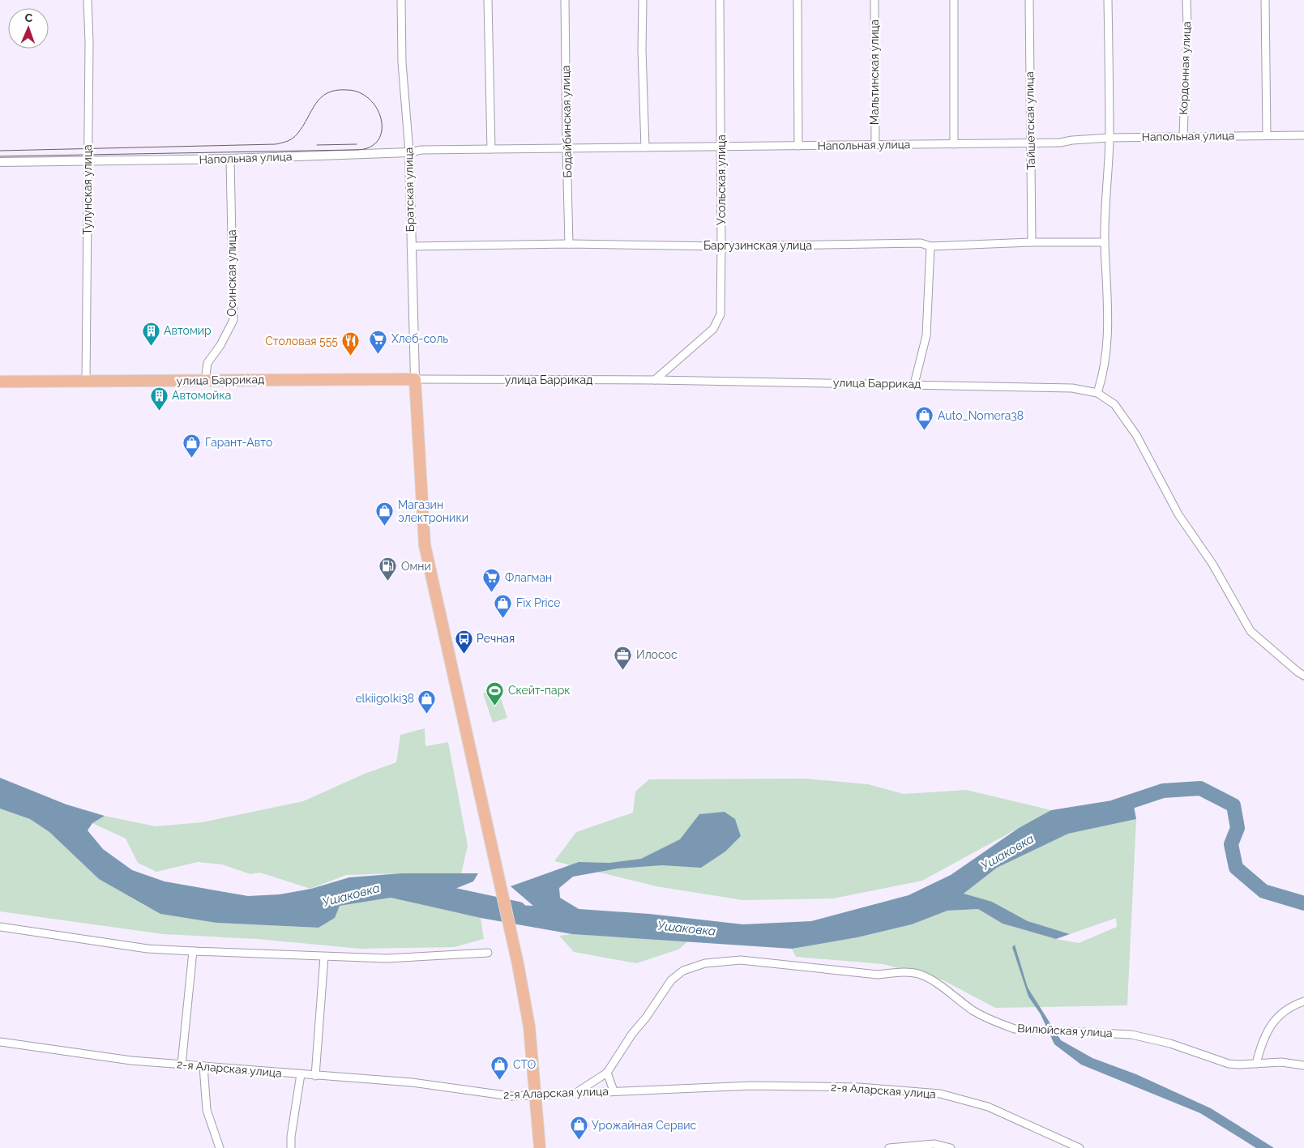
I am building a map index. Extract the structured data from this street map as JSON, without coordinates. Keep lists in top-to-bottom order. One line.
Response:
{"streets":{"main road":["улица Баррикад"],"street":["Кордонная улица","Мальтинская улица","Тайшетская улица","Бодайбинская улица","Напольная улица","Усольская улица","Тулунская улица","Братская улица","Баргузинская улица","Осинская улица","Вилюйская улица","2-я Аларская улица"]},"crossings":[["Кордонная улица","Напольная улица"],["Мальтинская улица","Напольная улица"],["Тайшетская улица","Напольная улица"],["Тайшетская улица","Баргузинская улица"],["Бодайбинская улица","Напольная улица"],["Бодайбинская улица","Баргузинская улица"],["Напольная улица","Усольская улица"],["Напольная улица","Тулунская улица"],["Напольная улица","Братская улица"],["Напольная улица","Осинская улица"],["Усольская улица","Баргузинская улица"],["Усольская улица","улица Баррикад"],["Тулунская улица","улица Баррикад"],["Братская улица","Баргузинская улица"],["Братская улица","улица Баррикад"],["Осинская улица","улица Баррикад"]],"water":["Ушаковка"],"places":{"building":["Автомир","Автомойка"],"supermarket":["Хлеб-соль","Флагман"],"restaurant":["Столовая 555"],"shop":["Auto_Nomera38","Гарант-Авто","Магазин электроники","Fix Price","elkiigolki38","СТО","Урожайная Сервис"],"fuel station":["Омни"],"bus stop":["Речная"],"office":["Илосос"],"sports":["Скейт-парк"]},"north":"top"}
